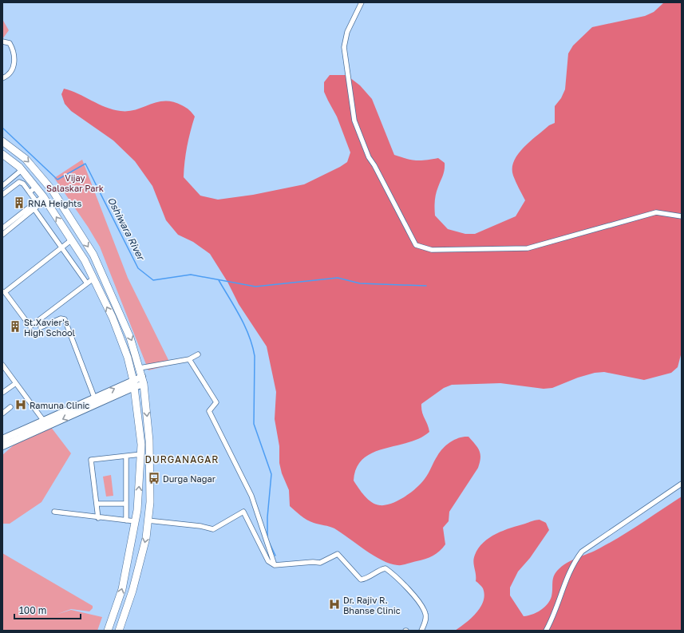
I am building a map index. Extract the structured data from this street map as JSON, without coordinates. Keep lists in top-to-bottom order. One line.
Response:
{"districts":["DURGANAGAR"],"water":["Oshiwara River"],"parks":["Vijay Salaskar Park"],"places":{"building":["RNA Heights","St.Xavier's High School"],"hospital":["Ramuna Clinic","Dr. Rajiv R. Bhanse Clinic"],"bus stop":["Durga Nagar"]},"scale_bar":"100 m"}
